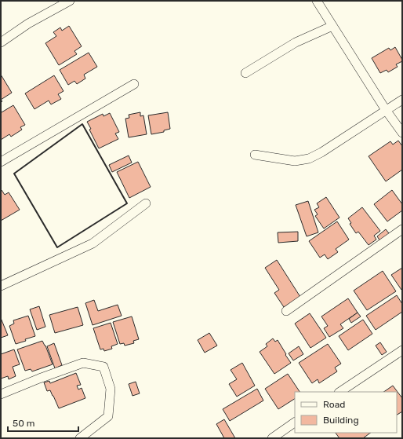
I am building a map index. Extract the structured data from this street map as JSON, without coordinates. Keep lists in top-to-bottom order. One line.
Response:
{"legend":["Road","Building"],"scale_bar":"50 m"}
